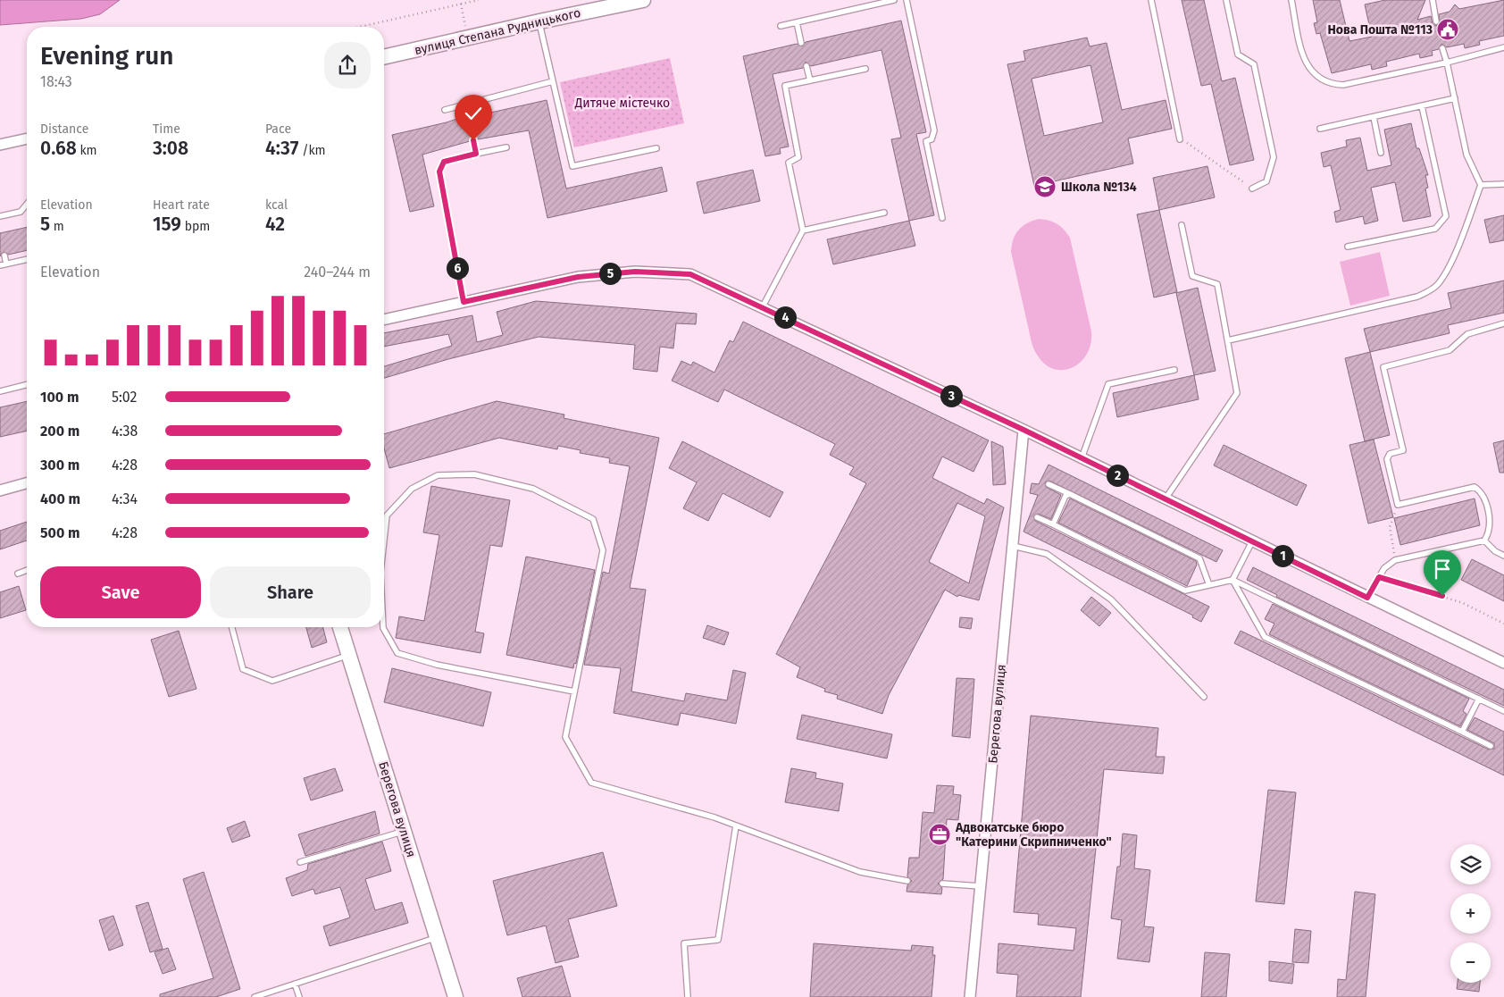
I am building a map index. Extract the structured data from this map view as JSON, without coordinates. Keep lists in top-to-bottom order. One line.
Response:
{"streets":{"street":["вулиця Степана Рудницького","Берегова вулиця"]},"parks":["Дитяче містечко"],"places":{"public building":["Нова Пошта №113"],"school or university":["Школа №134"],"office":["Адвокатське бюро \"Катерини Скрипниченко\""]},"page":{"heading":["Evening run","18:43"],"stats":[["Distance","0.68 km"],["Time","3:08"],["Pace","4:37 /km"],["Elevation","5 m"],["Heart rate","159 bpm"],["kcal","42"]],"chart":["Elevation","240–244 m"],"pins":["6","5","4","3","2","1"],"list":[{"name":"100 m","note":"5:02"},{"name":"200 m","note":"4:38"},{"name":"300 m","note":"4:28"},{"name":"400 m","note":"4:34"},{"name":"500 m","note":"4:28"}],"buttons":["Save","Share"],"map_buttons":["+","−"]}}
